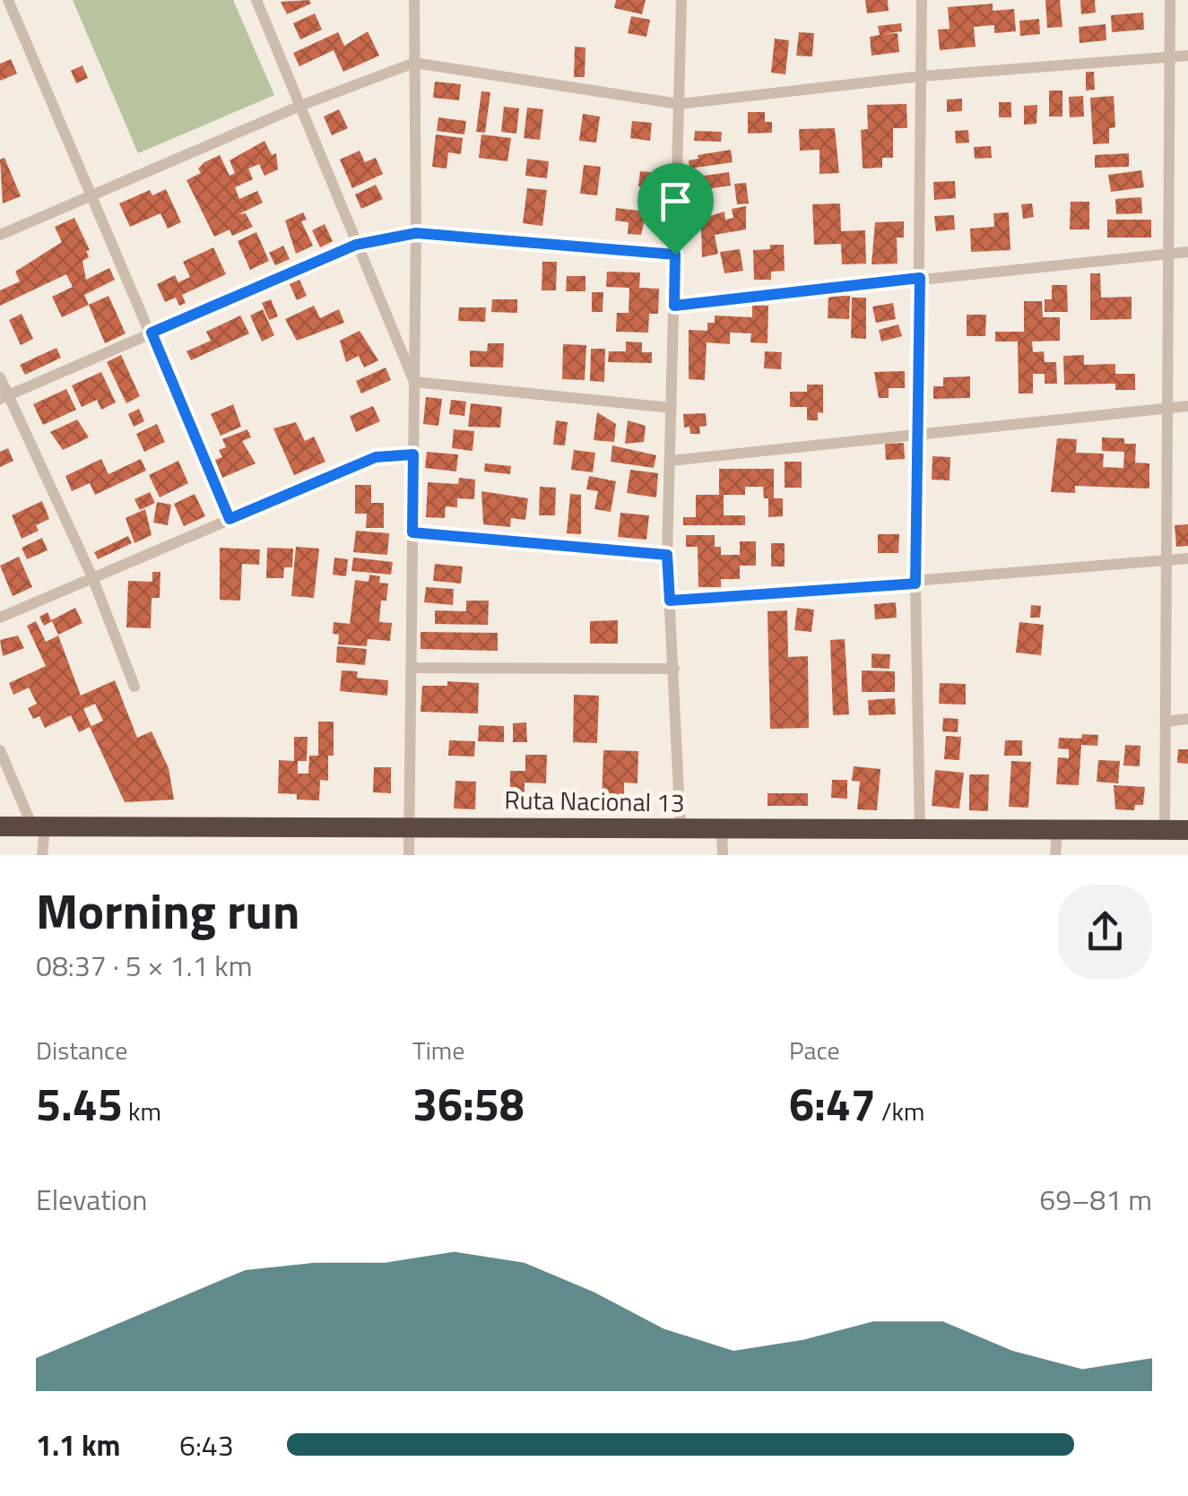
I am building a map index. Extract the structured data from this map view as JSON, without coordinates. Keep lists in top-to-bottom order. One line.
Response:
{"streets":{"highway":["Ruta Nacional 13"]},"page":{"heading":["Morning run","08:37 · 5 × 1.1 km"],"stats":[["Distance","5.45 km"],["Time","36:58"],["Pace","6:47 /km"]],"chart":["Elevation","69–81 m"],"list":[{"name":"1.1 km","note":"6:43"}]}}
